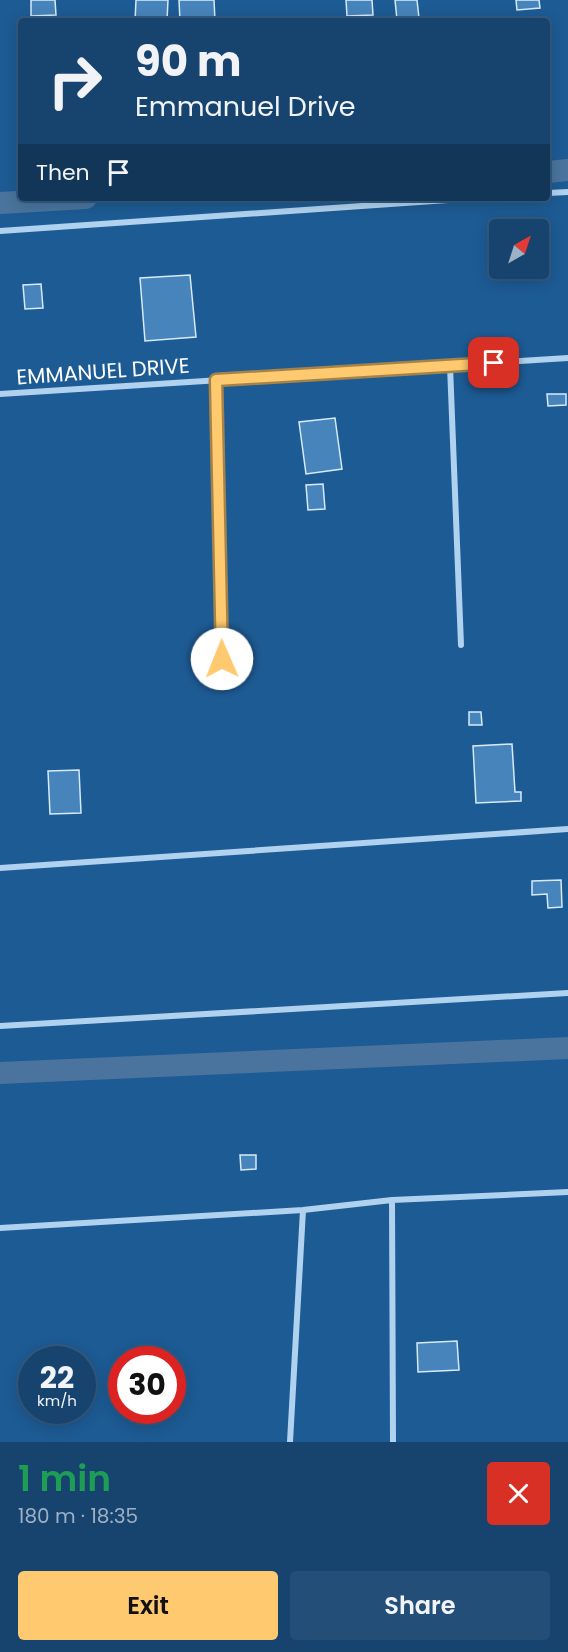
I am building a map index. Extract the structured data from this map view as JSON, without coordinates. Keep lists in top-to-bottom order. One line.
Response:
{"streets":{"street":["EMMANUEL DRIVE"]},"north":"top right","page":{"turn":["90 m","Emmanuel Drive"],"then":"Then","speed":"22 km/h","limit":"30","heading":["1 min","180 m · 18:35"],"buttons":["Exit","Share"]}}
